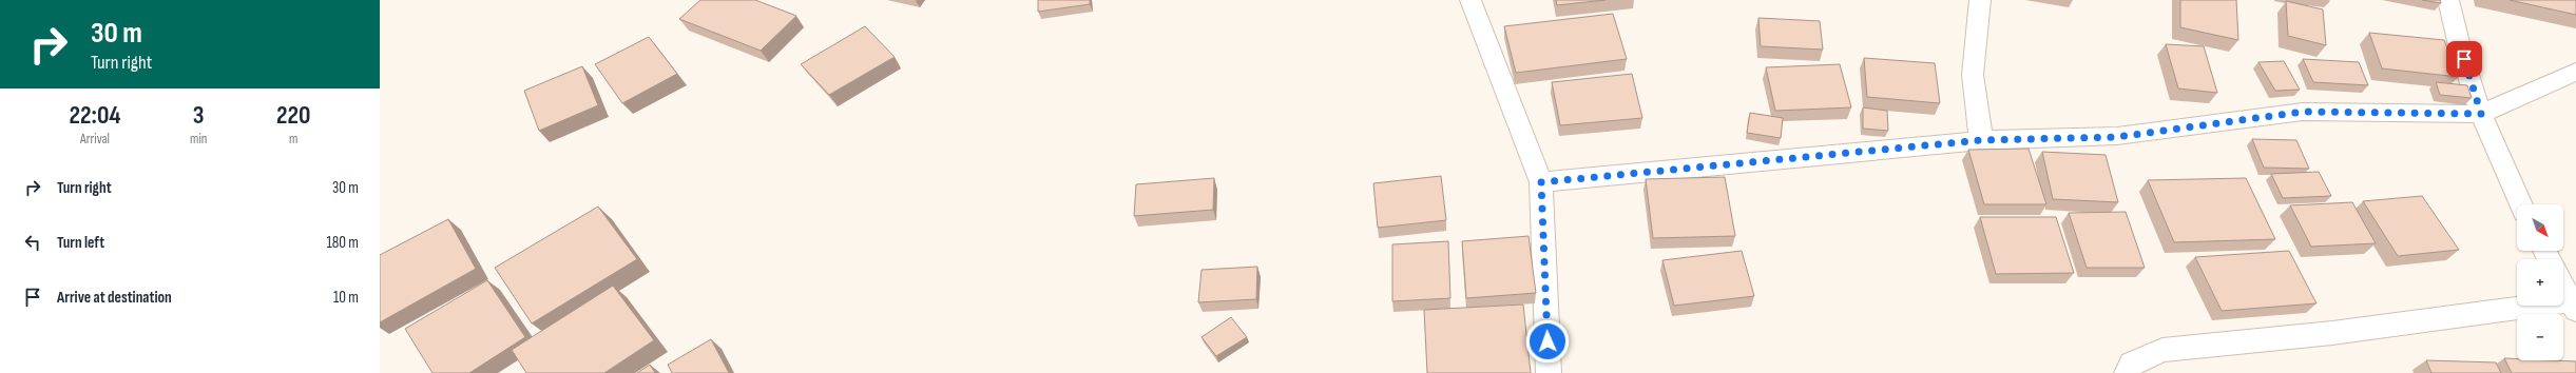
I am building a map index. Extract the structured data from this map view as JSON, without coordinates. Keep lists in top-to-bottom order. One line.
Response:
{"north":"bottom right","page":{"turn":["30 m","Turn right"],"eta":["22:04","Arrival","3","min","220","m"],"list":[{"name":"Turn right","value":"30 m"},{"name":"Turn left","value":"180 m"},{"name":"Arrive at destination","value":"10 m"}],"map_buttons":["+","−"]}}
